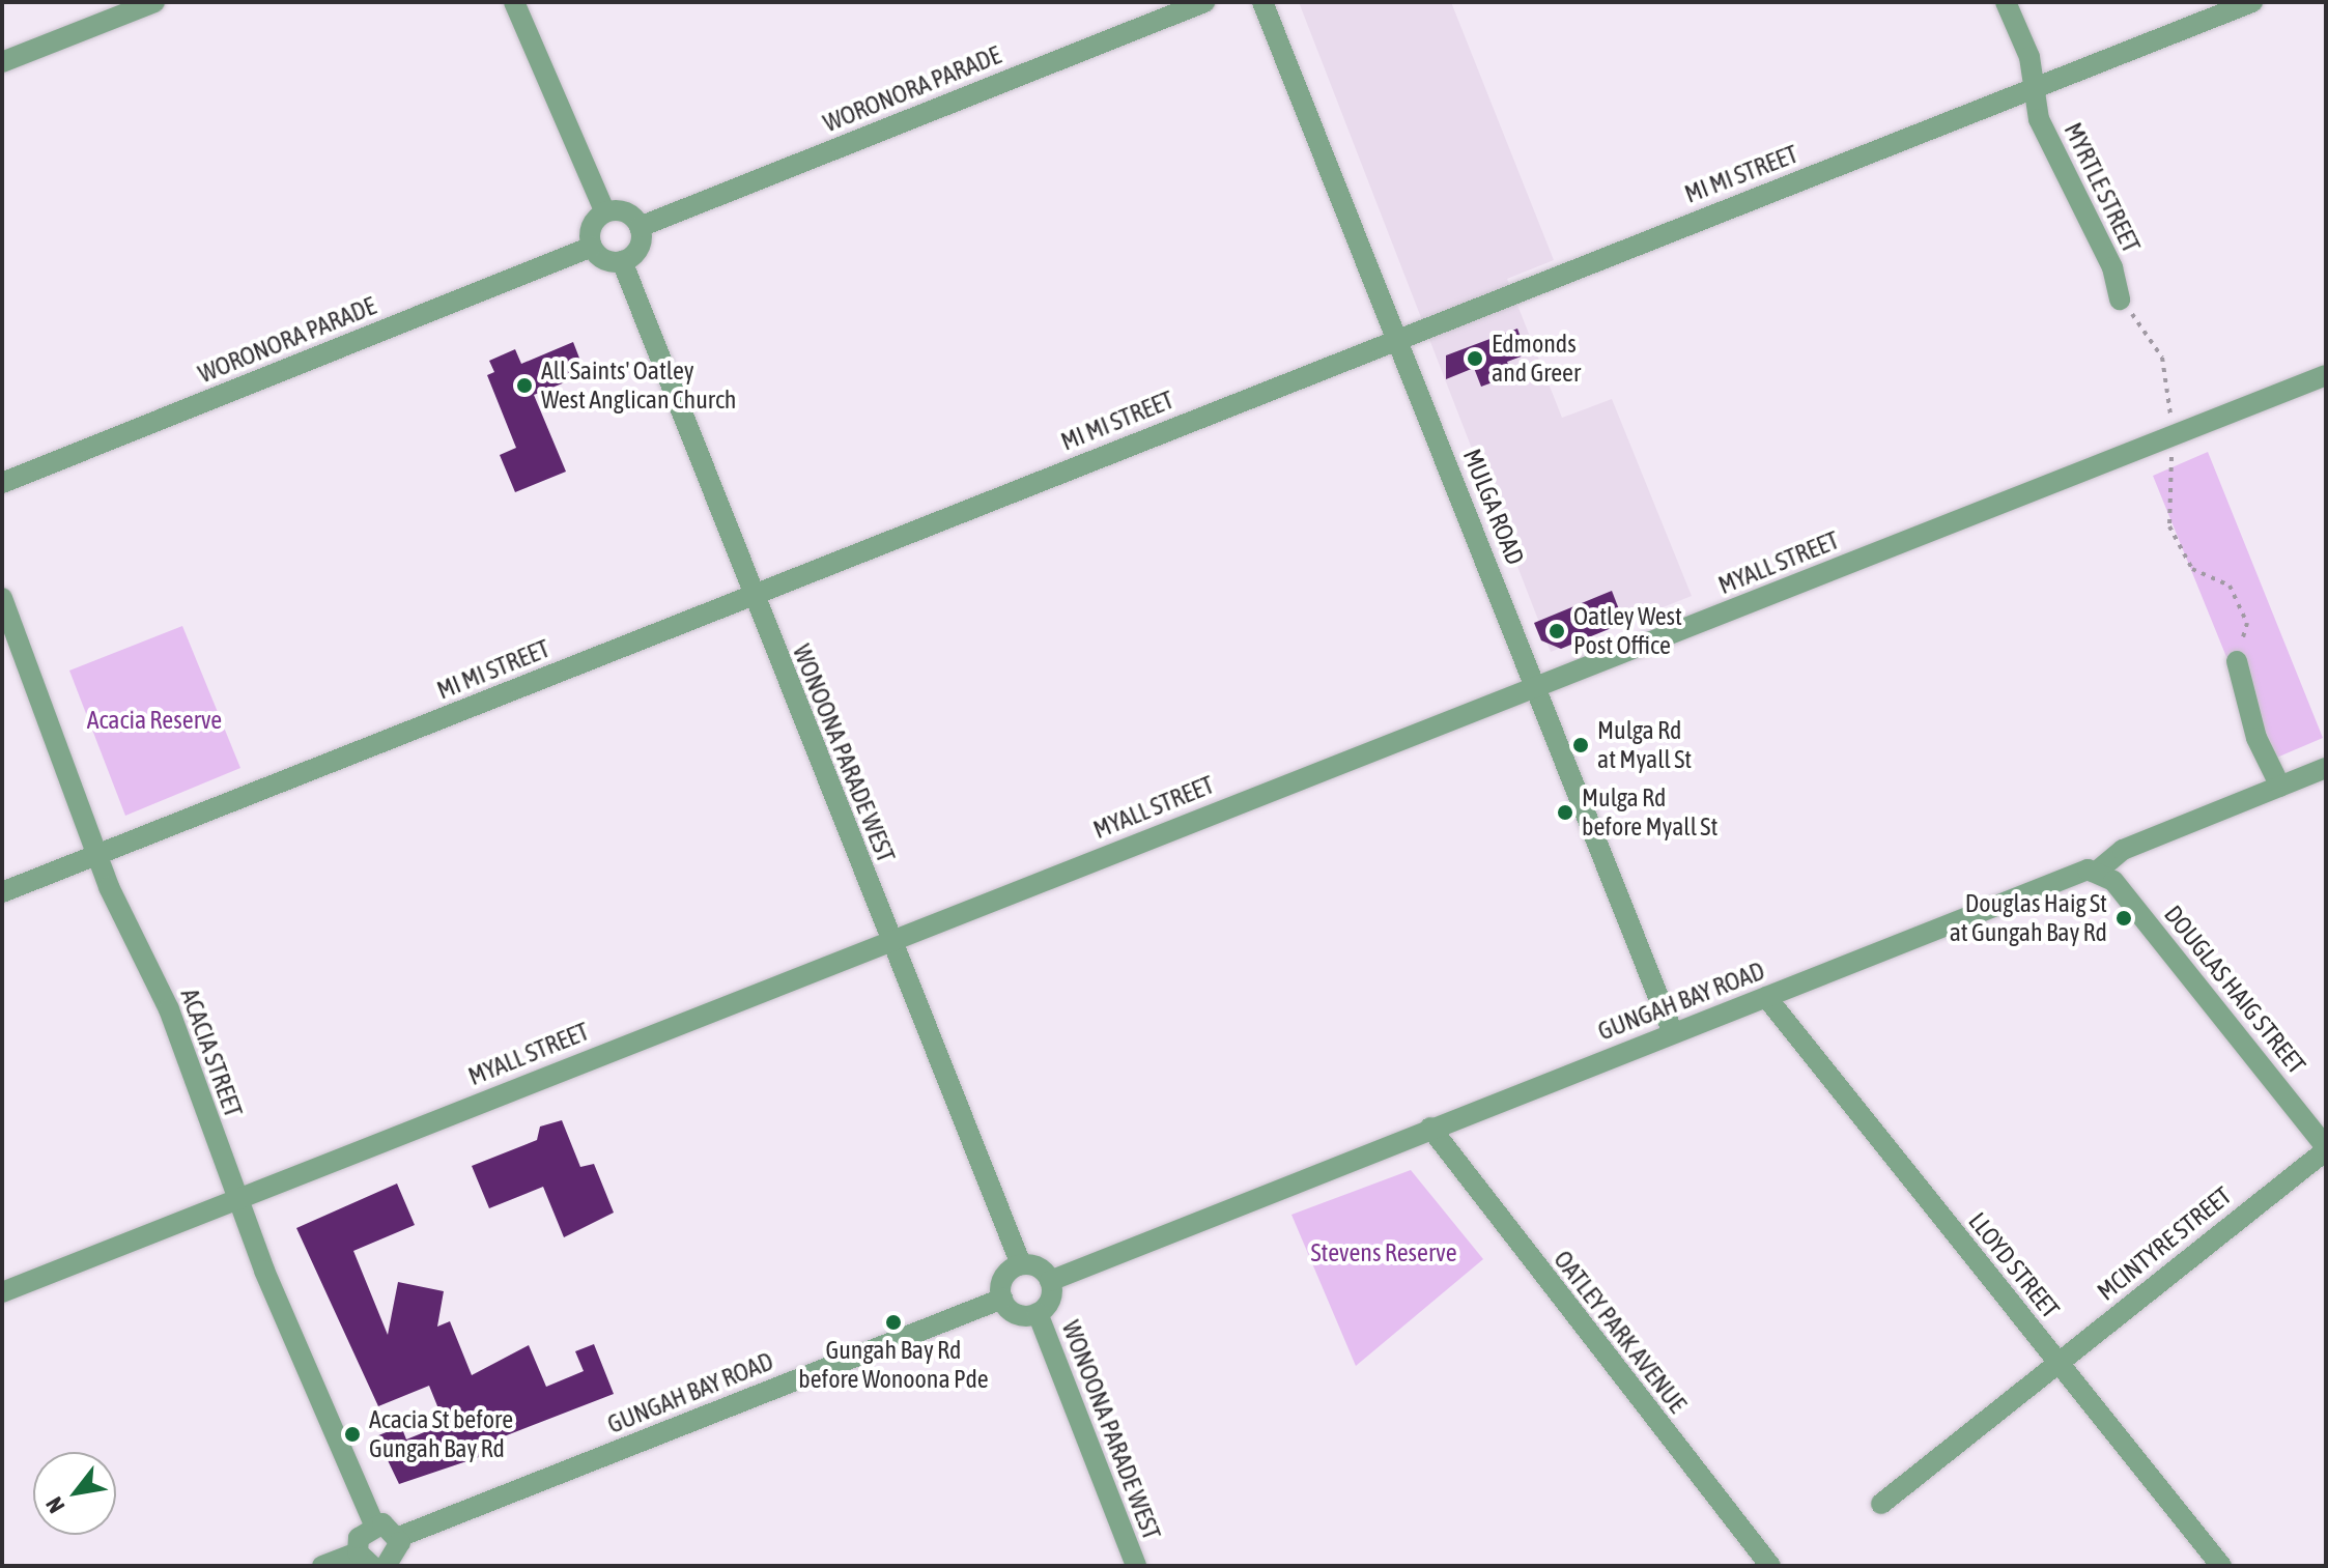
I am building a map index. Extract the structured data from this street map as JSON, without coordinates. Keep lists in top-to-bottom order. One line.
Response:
{"streets":{"street":["WORONORA PARADE","MI MI STREET","MYRTLE STREET","MULGA ROAD","MYALL STREET","WONOONA PARADE WEST","DOUGLAS HAIG STREET","GUNGAH BAY ROAD","ACACIA STREET","MCINTYRE STREET","LLOYD STREET","OATLEY PARK AVENUE"]},"crossings":[["WORONORA PARADE","WONOONA PARADE WEST"],["MI MI STREET","MYRTLE STREET"],["MI MI STREET","MULGA ROAD"],["MI MI STREET","WONOONA PARADE WEST"],["MI MI STREET","ACACIA STREET"],["MULGA ROAD","MYALL STREET"],["MULGA ROAD","GUNGAH BAY ROAD"],["MYALL STREET","WONOONA PARADE WEST"],["MYALL STREET","ACACIA STREET"],["WONOONA PARADE WEST","GUNGAH BAY ROAD"],["DOUGLAS HAIG STREET","GUNGAH BAY ROAD"],["DOUGLAS HAIG STREET","MCINTYRE STREET"],["GUNGAH BAY ROAD","LLOYD STREET"],["GUNGAH BAY ROAD","OATLEY PARK AVENUE"],["MCINTYRE STREET","LLOYD STREET"]],"parks":["Acacia Reserve","Stevens Reserve"],"places":["Edmonds and Greer","All Saints' Oatley West Anglican Church","Oatley West Post Office","Mulga Rd at Myall St","Mulga Rd before Myall St","Douglas Haig St at Gungah Bay Rd","Gungah Bay Rd before Wonoona Pde","Acacia St before Gungah Bay Rd"],"north":"bottom left"}
